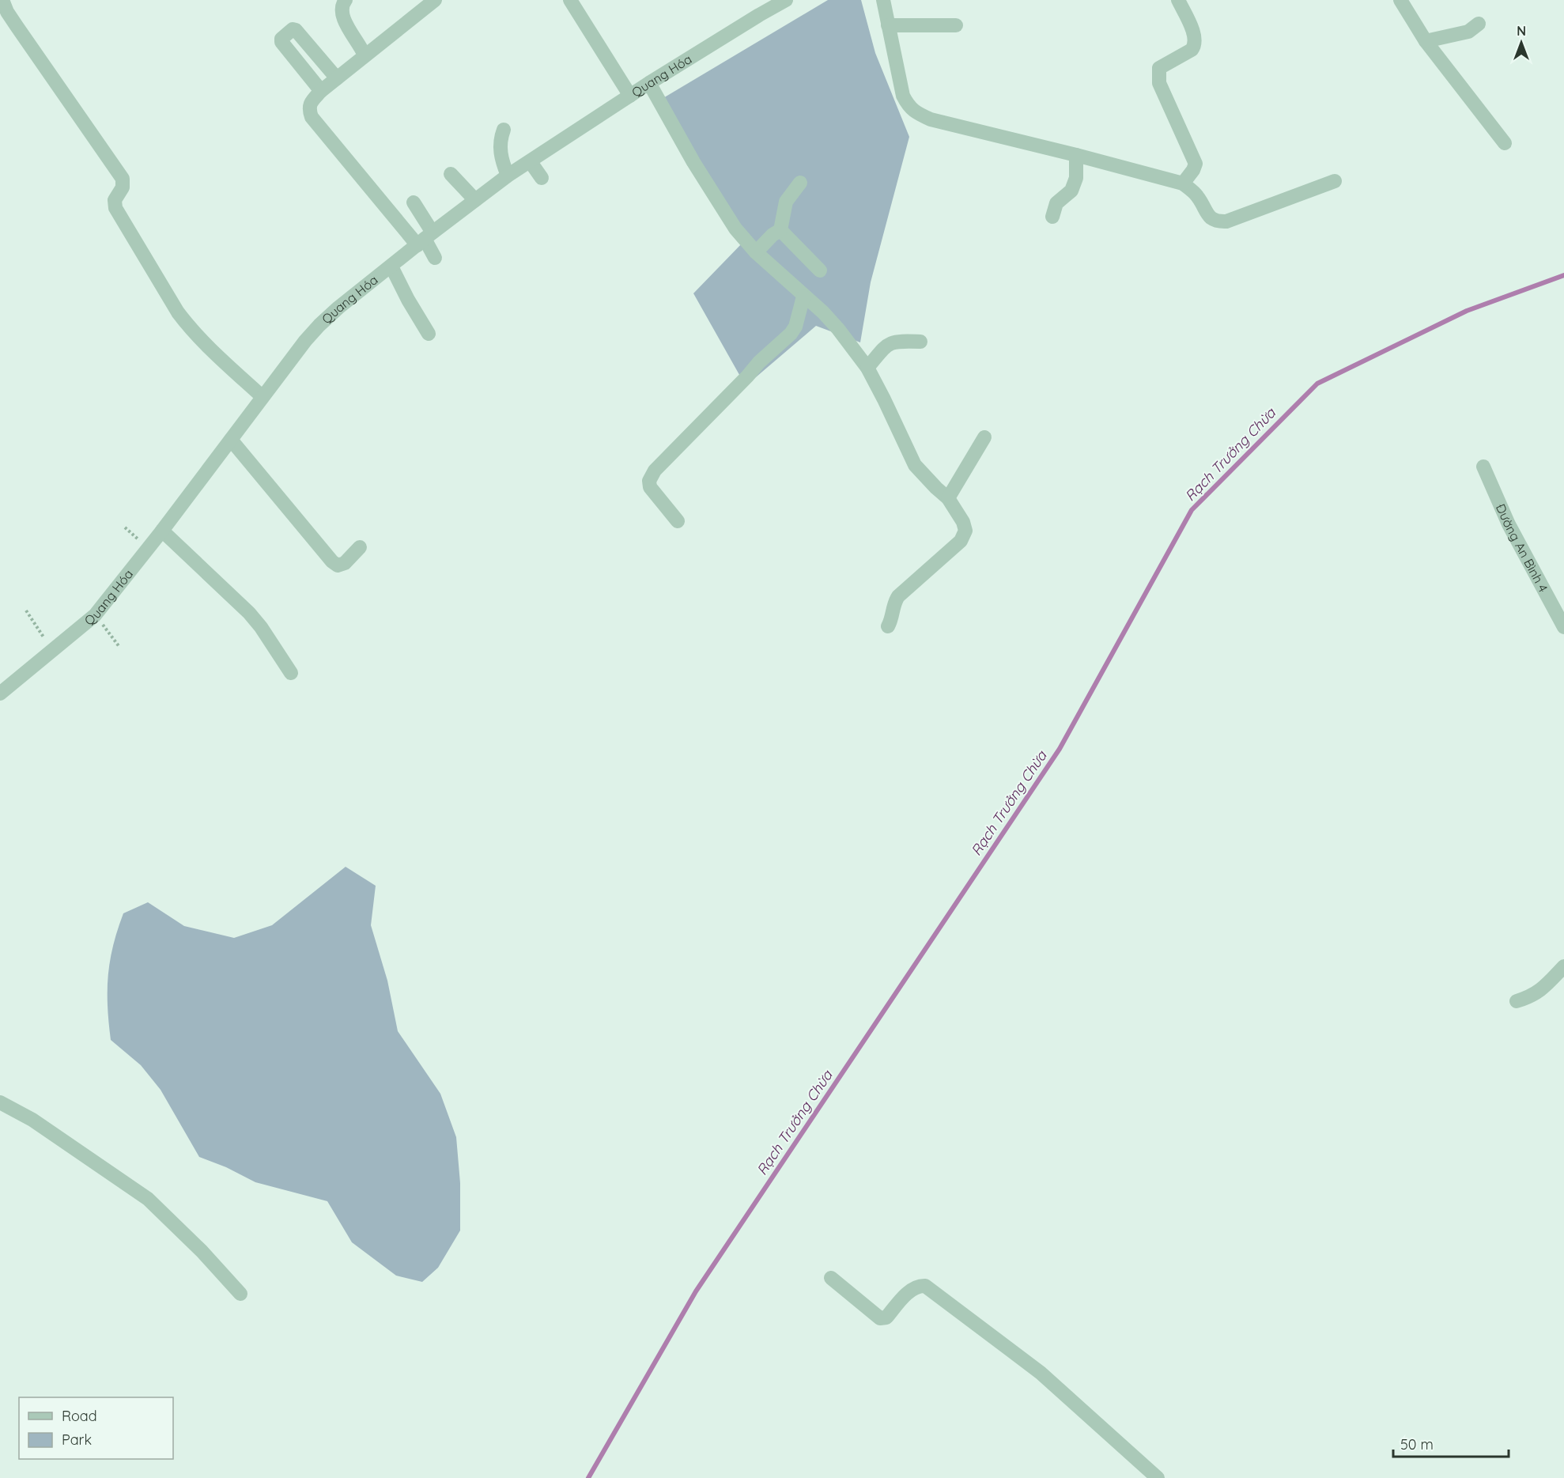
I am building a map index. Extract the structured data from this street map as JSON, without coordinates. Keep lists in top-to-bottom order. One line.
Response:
{"streets":{"street":["Quang Hóa","Đường An Bình 4"]},"water":["Rạch Trưởng Chừa"],"legend":["Road","Park"],"scale_bar":"50 m","north":"top"}
